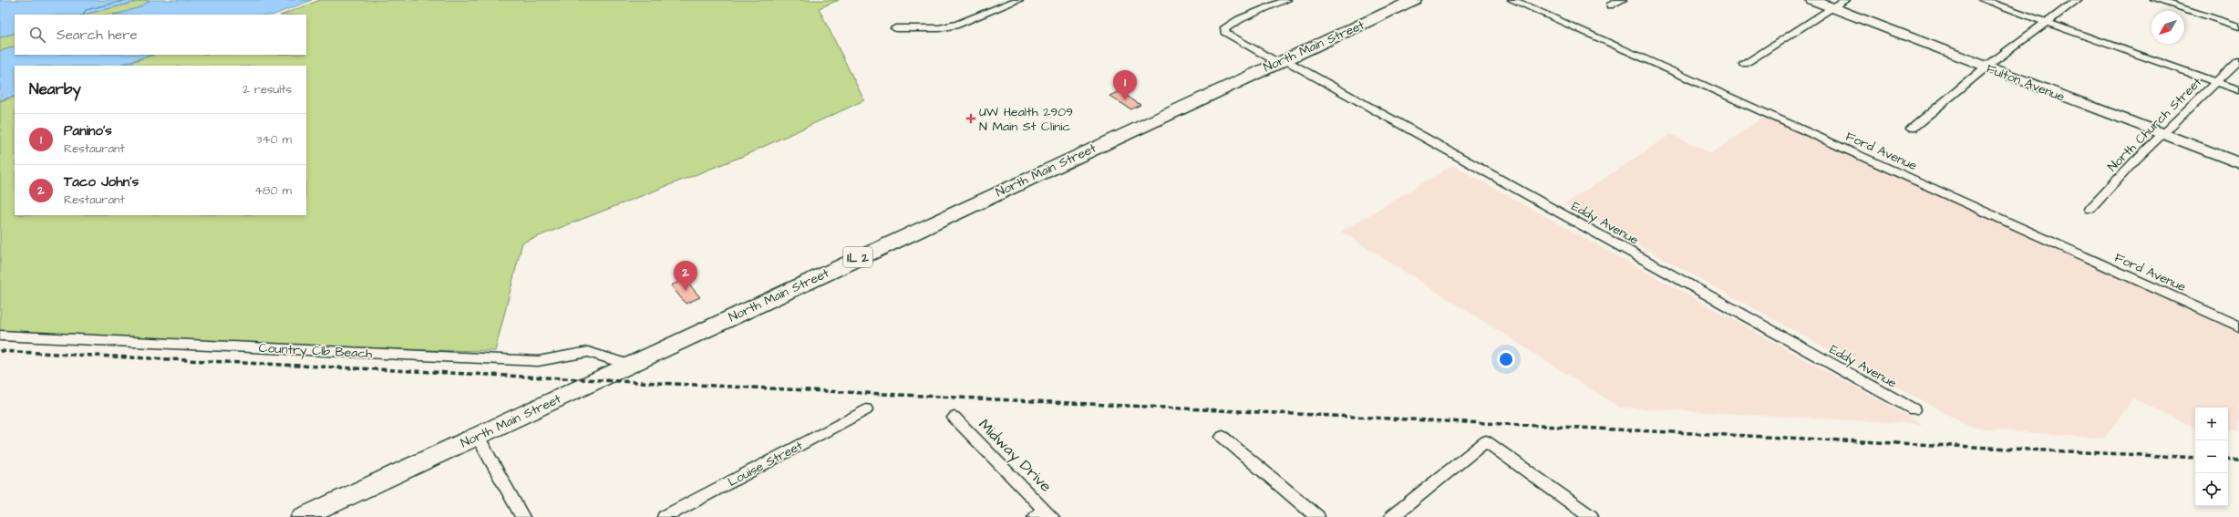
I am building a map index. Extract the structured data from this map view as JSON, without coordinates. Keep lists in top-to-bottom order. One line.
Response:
{"streets":{"main road":["North Main Street","IL 2"],"street":["Fulton Avenue","North Church Street","Ford Avenue","Eddy Avenue","Country Clb Beach","Midway Drive","Louise Street"]},"crossings":[["North Main Street","Eddy Avenue"],["North Main Street","Country Clb Beach"],["Fulton Avenue","North Church Street"]],"places":{"health":["UW Health 2909 N Main St Clinic"]},"north":"bottom left","page":{"search":"Search here","heading":["Nearby","2 results"],"pins":["1","2"],"list":[{"mark":"1","name":"Panino's","note":"Restaurant","value":"340 m"},{"mark":"2","name":"Taco John's","note":"Restaurant","value":"480 m"}],"map_buttons":["+","−"]}}
